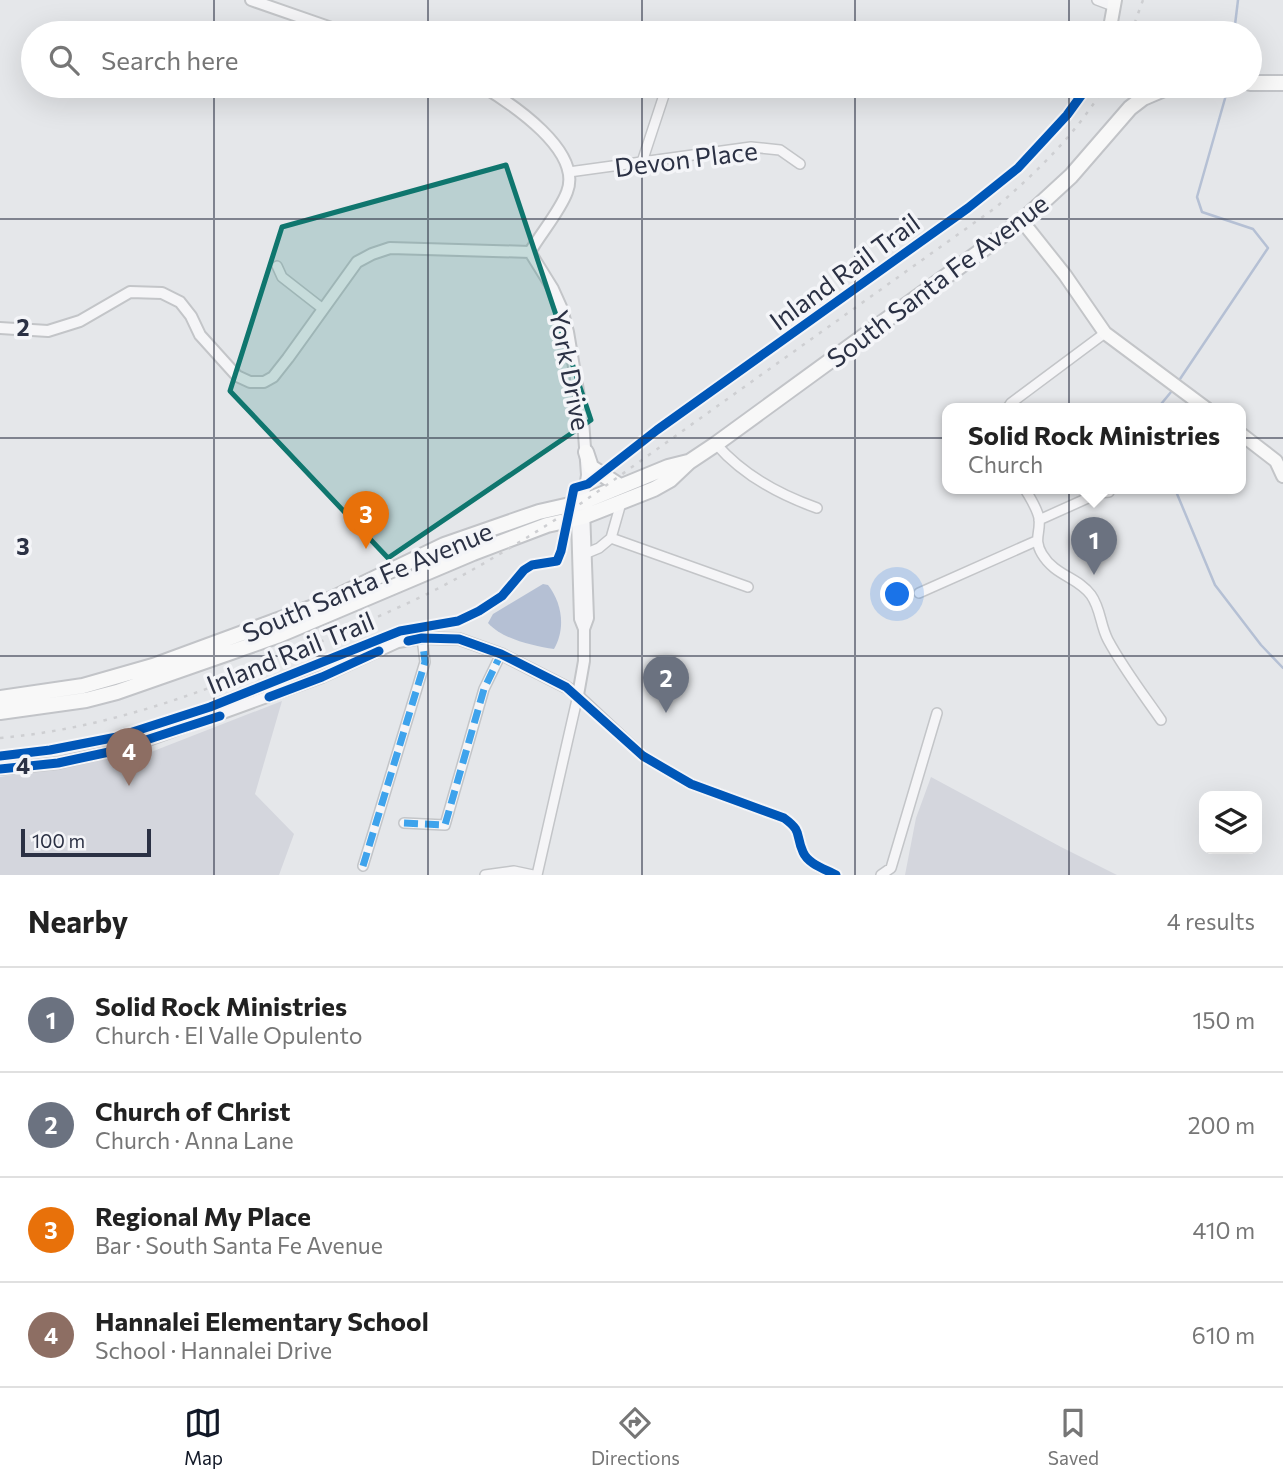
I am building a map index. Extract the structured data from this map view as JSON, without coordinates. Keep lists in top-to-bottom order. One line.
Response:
{"streets":{"main road":["South Santa Fe Avenue"],"street":["Devon Place","York Drive"],"cycle path":["Inland Rail Trail"]},"crossings":[["South Santa Fe Avenue","York Drive"]],"scale_bar":"100 m","page":{"search":"Search here","popup":["Solid Rock Ministries","Church"],"pins":["3","1","2","4"],"scale":"100 m","heading":["Nearby","4 results"],"list":[{"mark":"1","name":"Solid Rock Ministries","note":"Church · El Valle Opulento","value":"150 m"},{"mark":"2","name":"Church of Christ","note":"Church · Anna Lane","value":"200 m"},{"mark":"3","name":"Regional My Place","note":"Bar · South Santa Fe Avenue","value":"410 m"},{"mark":"4","name":"Hannalei Elementary School","note":"School · Hannalei Drive","value":"610 m"}],"nav":["Map","Directions","Saved"]},"grid":{"rows":["2","3","4"]}}
